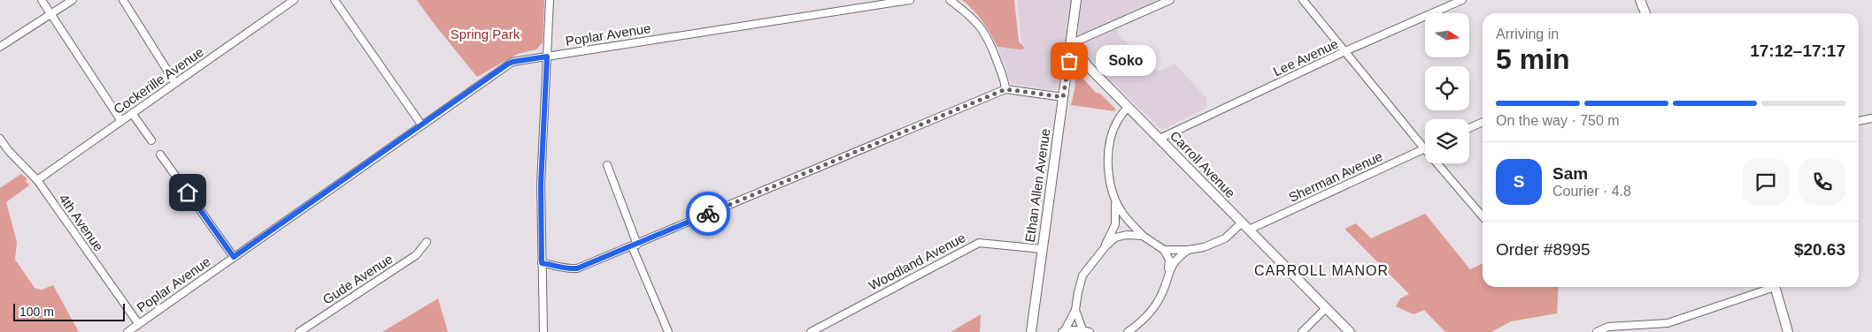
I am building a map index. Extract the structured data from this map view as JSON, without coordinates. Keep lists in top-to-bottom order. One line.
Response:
{"streets":{"main road":["Carroll Avenue","Ethan Allen Avenue"],"street":["Poplar Avenue","Lee Avenue","Cockerille Avenue","Sherman Avenue","4th Avenue","Woodland Avenue","Gude Avenue"]},"crossings":[["Poplar Avenue","4th Avenue"],["Lee Avenue","Carroll Avenue"],["Cockerille Avenue","4th Avenue"],["Carroll Avenue","Sherman Avenue"],["Carroll Avenue","Ethan Allen Avenue"],["Ethan Allen Avenue","Woodland Avenue"]],"districts":["CARROLL MANOR"],"parks":["Spring Park"],"places":["Soko"],"scale_bar":"100 m","north":"right","page":{"heading":["5 min","Arriving in","17:12–17:17"],"panel":["Sam","Courier · 4.8","Order #8995","$20.63"],"bubble":"Soko","bar":"On the way · 750 m","round":"S","scale":"100 m"}}
